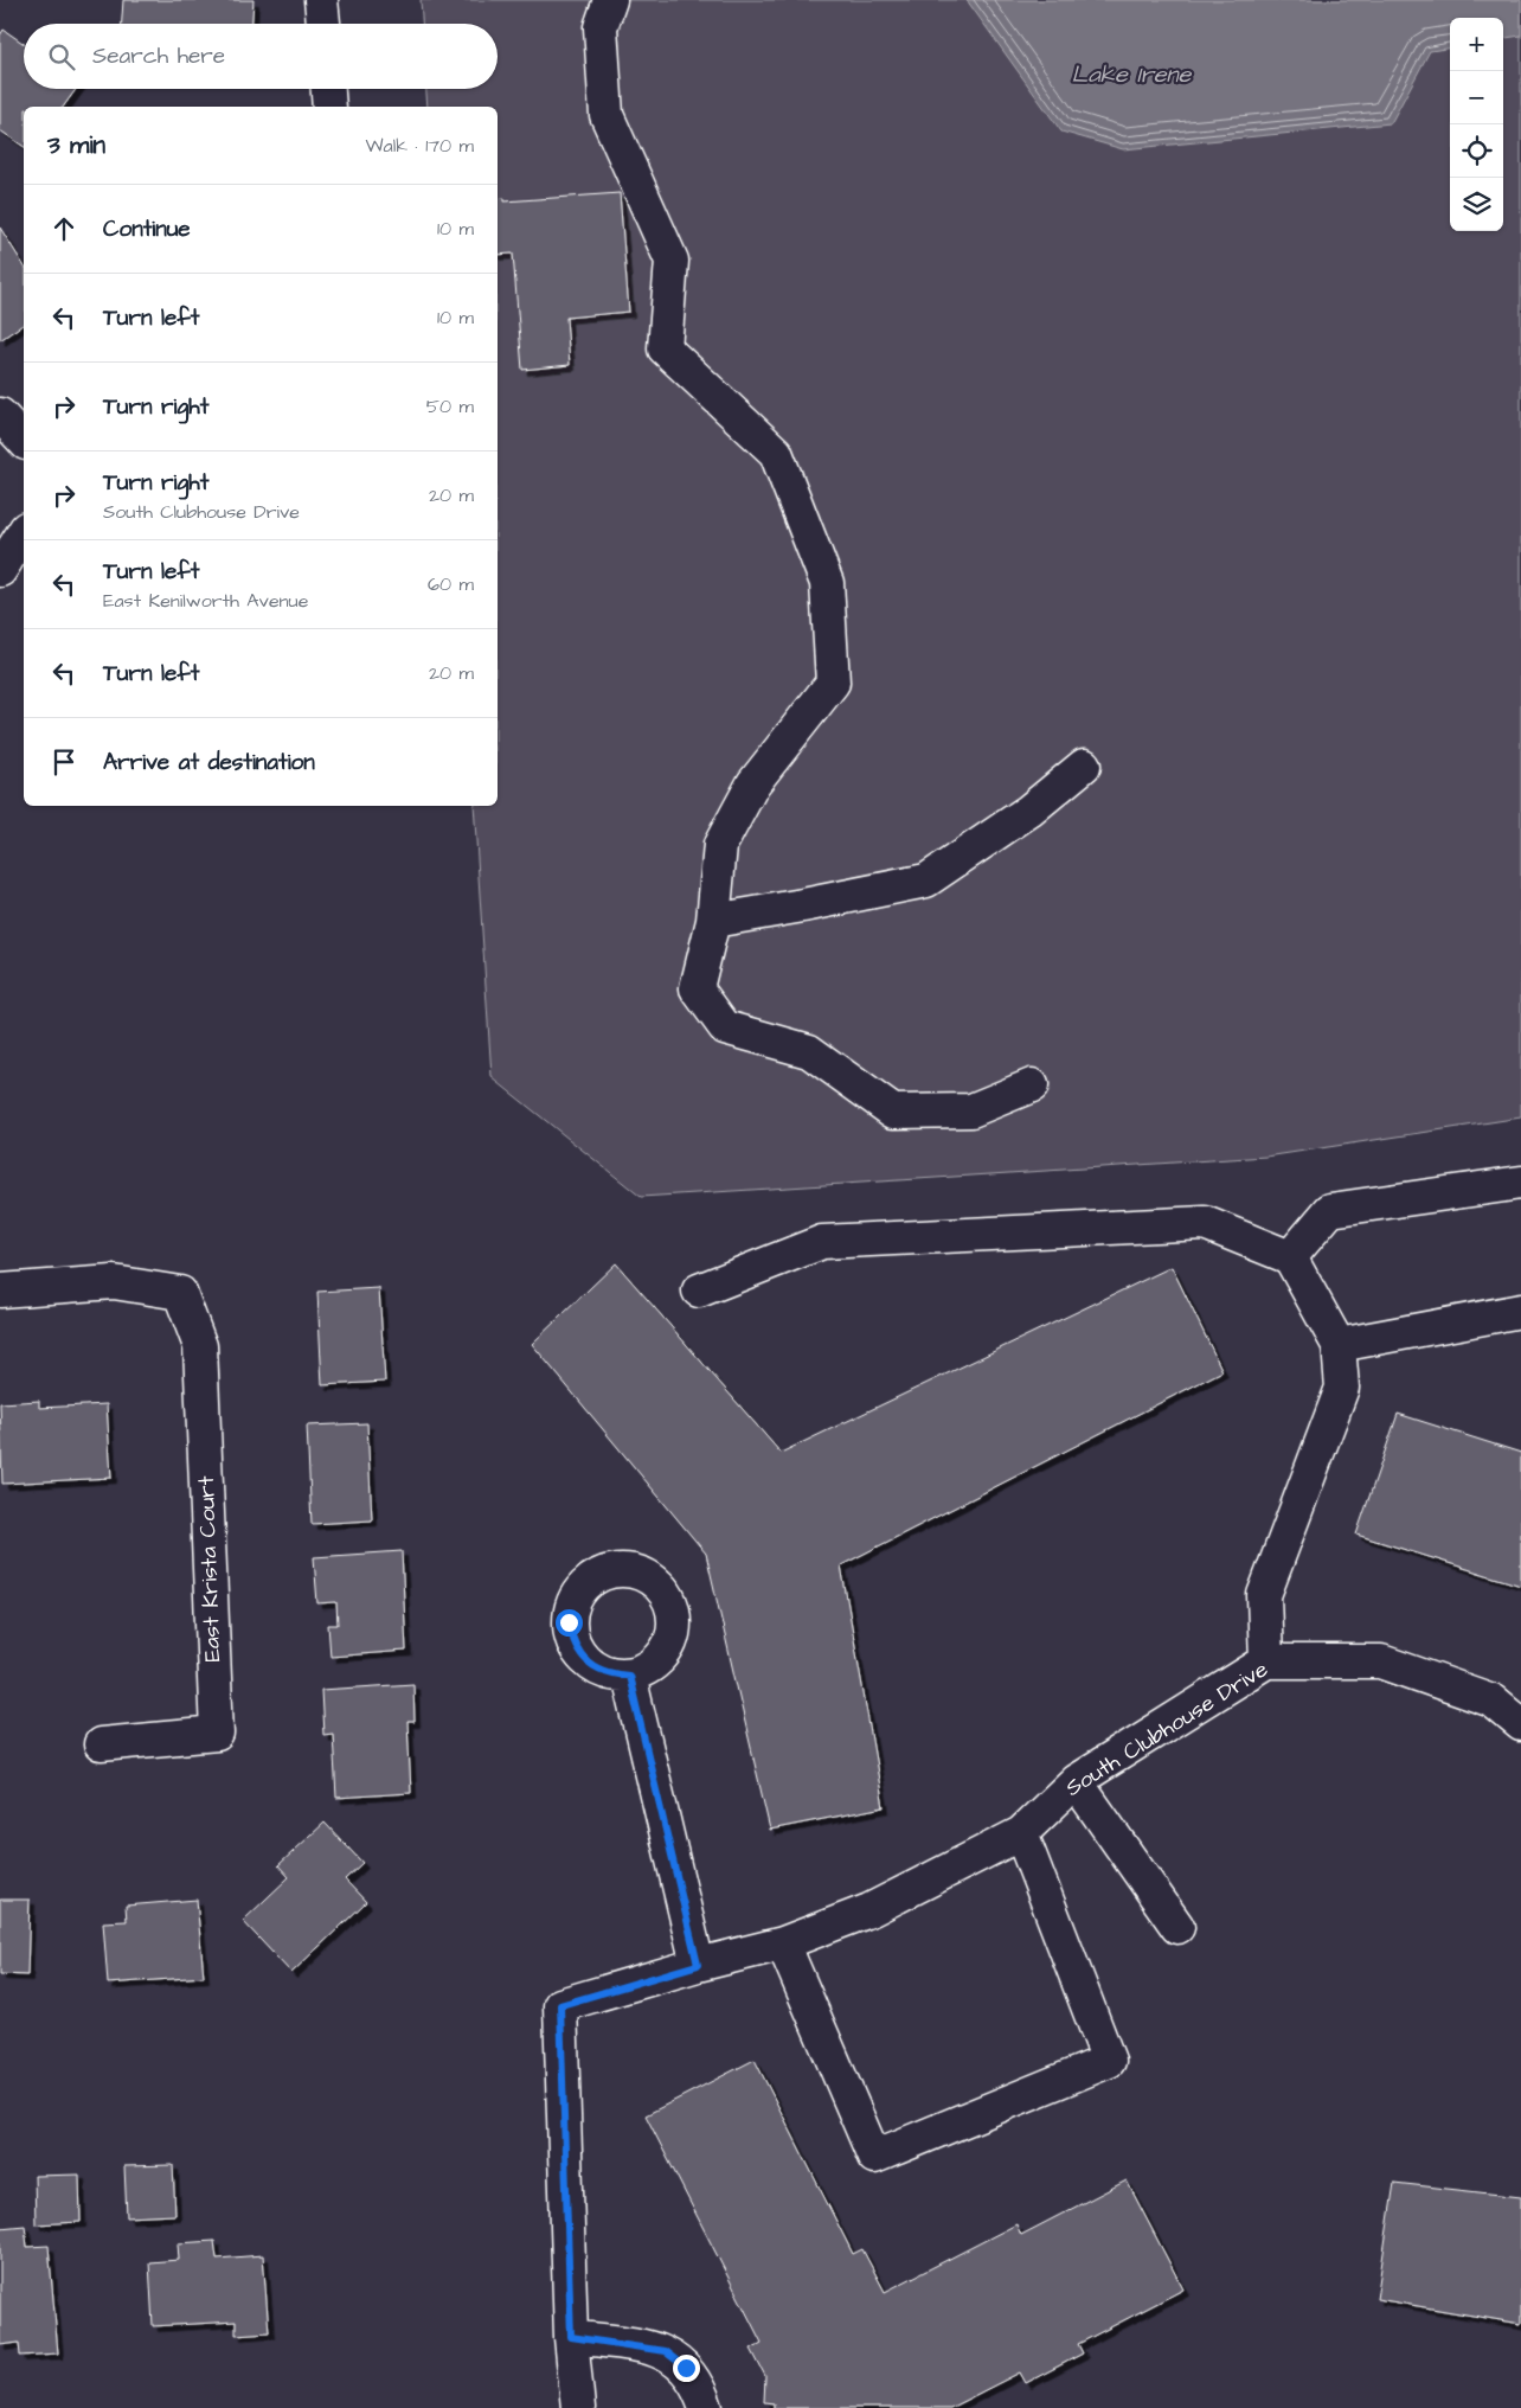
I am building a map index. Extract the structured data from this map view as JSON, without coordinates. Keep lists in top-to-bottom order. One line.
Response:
{"streets":{"street":["East Krista Court","South Clubhouse Drive"]},"water":["Lake Irene"],"page":{"map_buttons":["+","−"],"search":"Search here","heading":["3 min","Walk · 170 m"],"list":[["Continue","10 m"],["Turn left","10 m"],["Turn right","50 m"],["Turn right","South Clubhouse Drive","20 m"],["Turn left","East Kenilworth Avenue","60 m"],["Turn left","20 m"],"Arrive at destination"]}}
